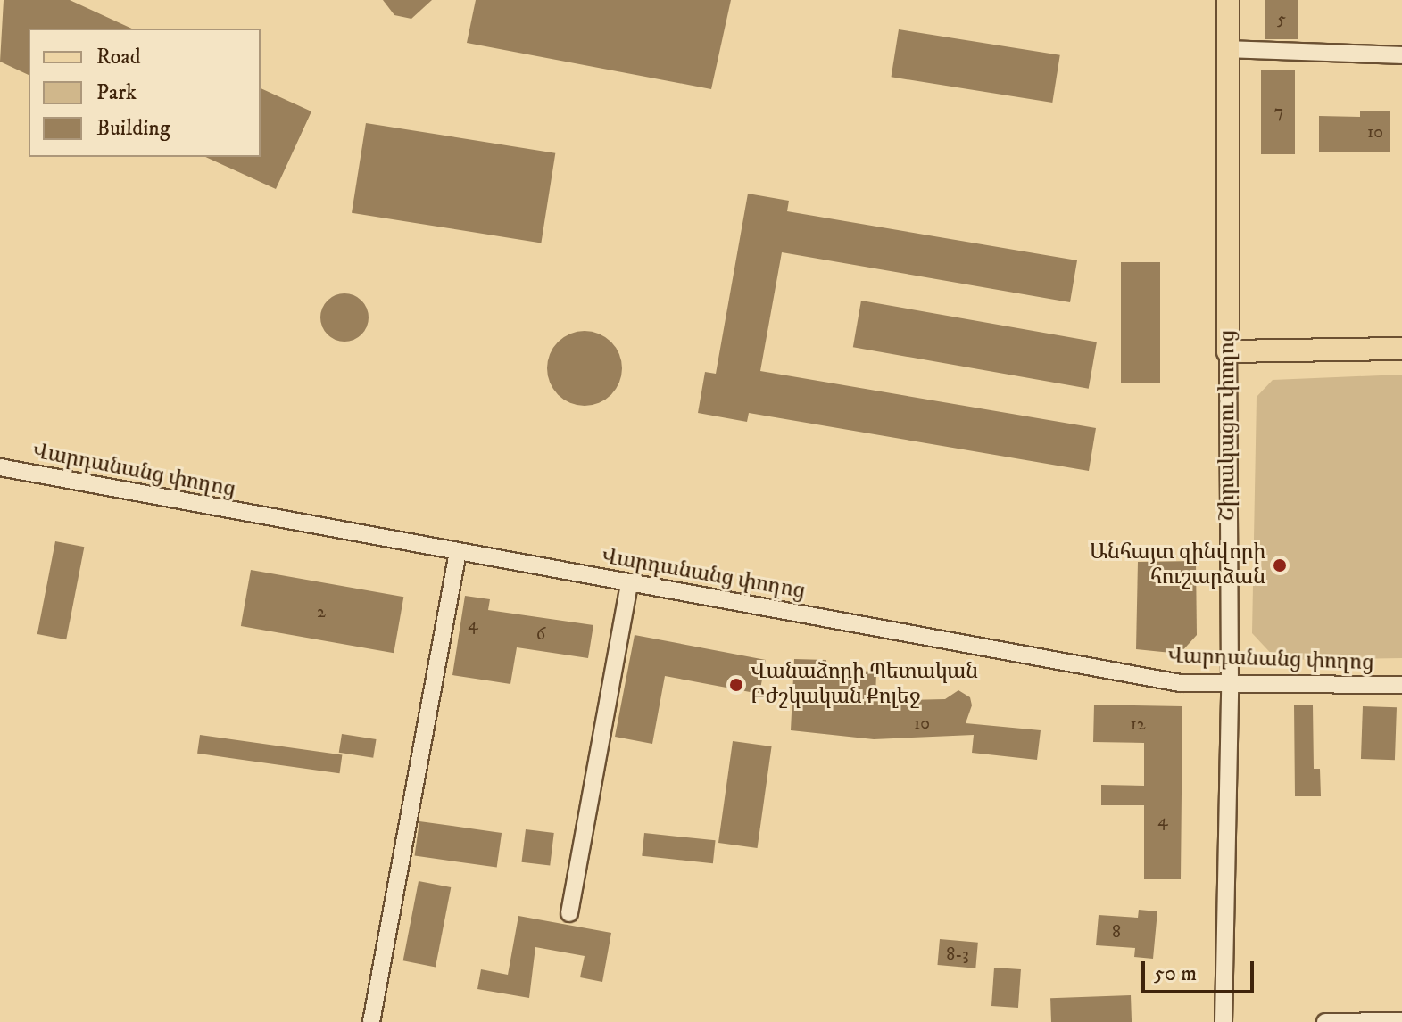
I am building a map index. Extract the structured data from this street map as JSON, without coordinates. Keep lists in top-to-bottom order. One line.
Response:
{"streets":{"main road":["Շիրակացու փողոց"],"street":["Վարդանանց փողոց"]},"crossings":[["Շիրակացու փողոց","Վարդանանց փողոց"]],"places":["Անհայտ զինվորի հուշարձան","Վանաձորի Պետական Բժշկական Քոլեջ"],"house_numbers":["5","7","10","2","4","6","10","12","4","8","8-3"],"legend":["Road","Park","Building"],"scale_bar":"50 m"}
